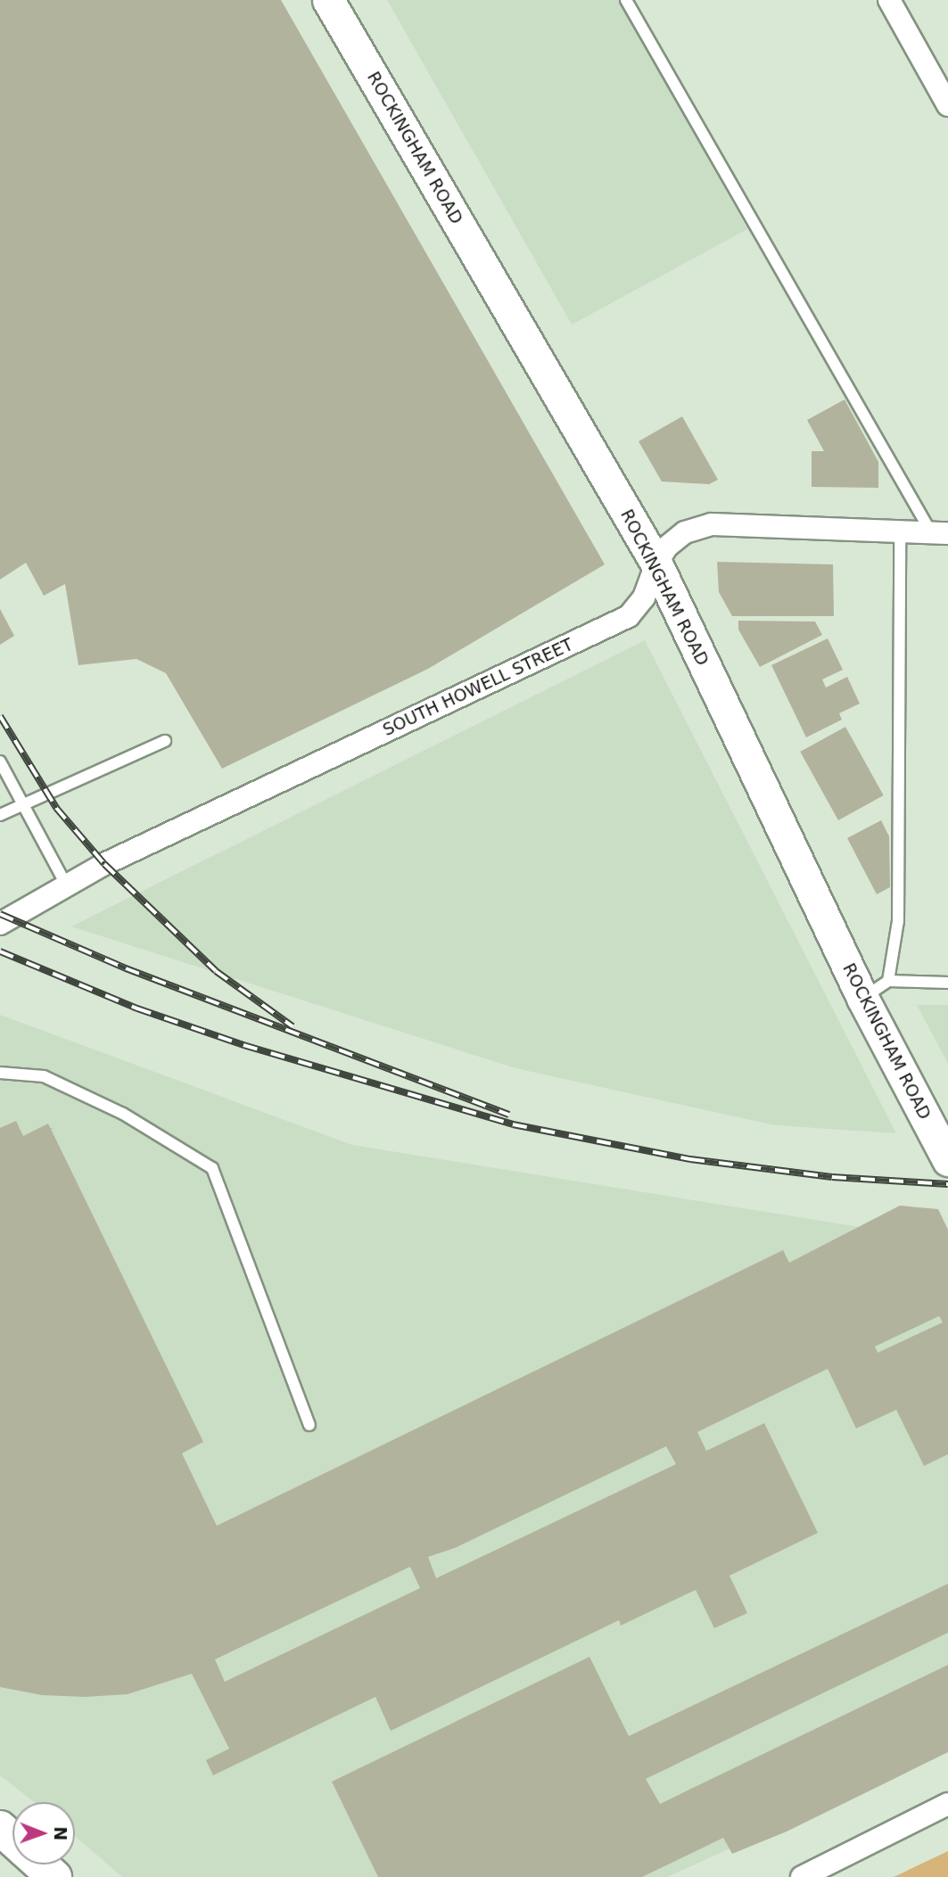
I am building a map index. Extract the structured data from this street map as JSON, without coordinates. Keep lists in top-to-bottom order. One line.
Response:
{"streets":{"street":["ROCKINGHAM ROAD","SOUTH HOWELL STREET"]},"crossings":[["ROCKINGHAM ROAD","SOUTH HOWELL STREET"]],"north":"right"}
